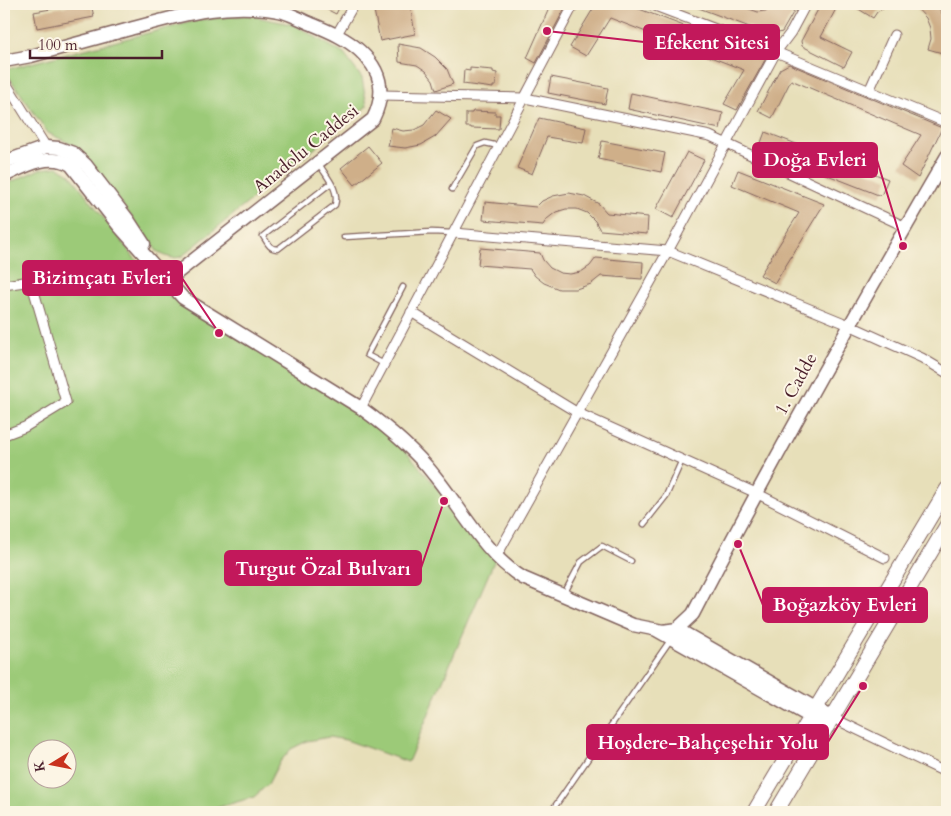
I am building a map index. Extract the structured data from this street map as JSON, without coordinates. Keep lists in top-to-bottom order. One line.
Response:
{"streets":{"street":["Anadolu Caddesi","1. Cadde"]},"places":["Efekent Sitesi","Doğa Evleri","Bizimçatı Evleri","Turgut Özal Bulvarı","Boğazköy Evleri","Hoşdere-Bahçeşehir Yolu"],"scale_bar":"100 m","north":"left"}
